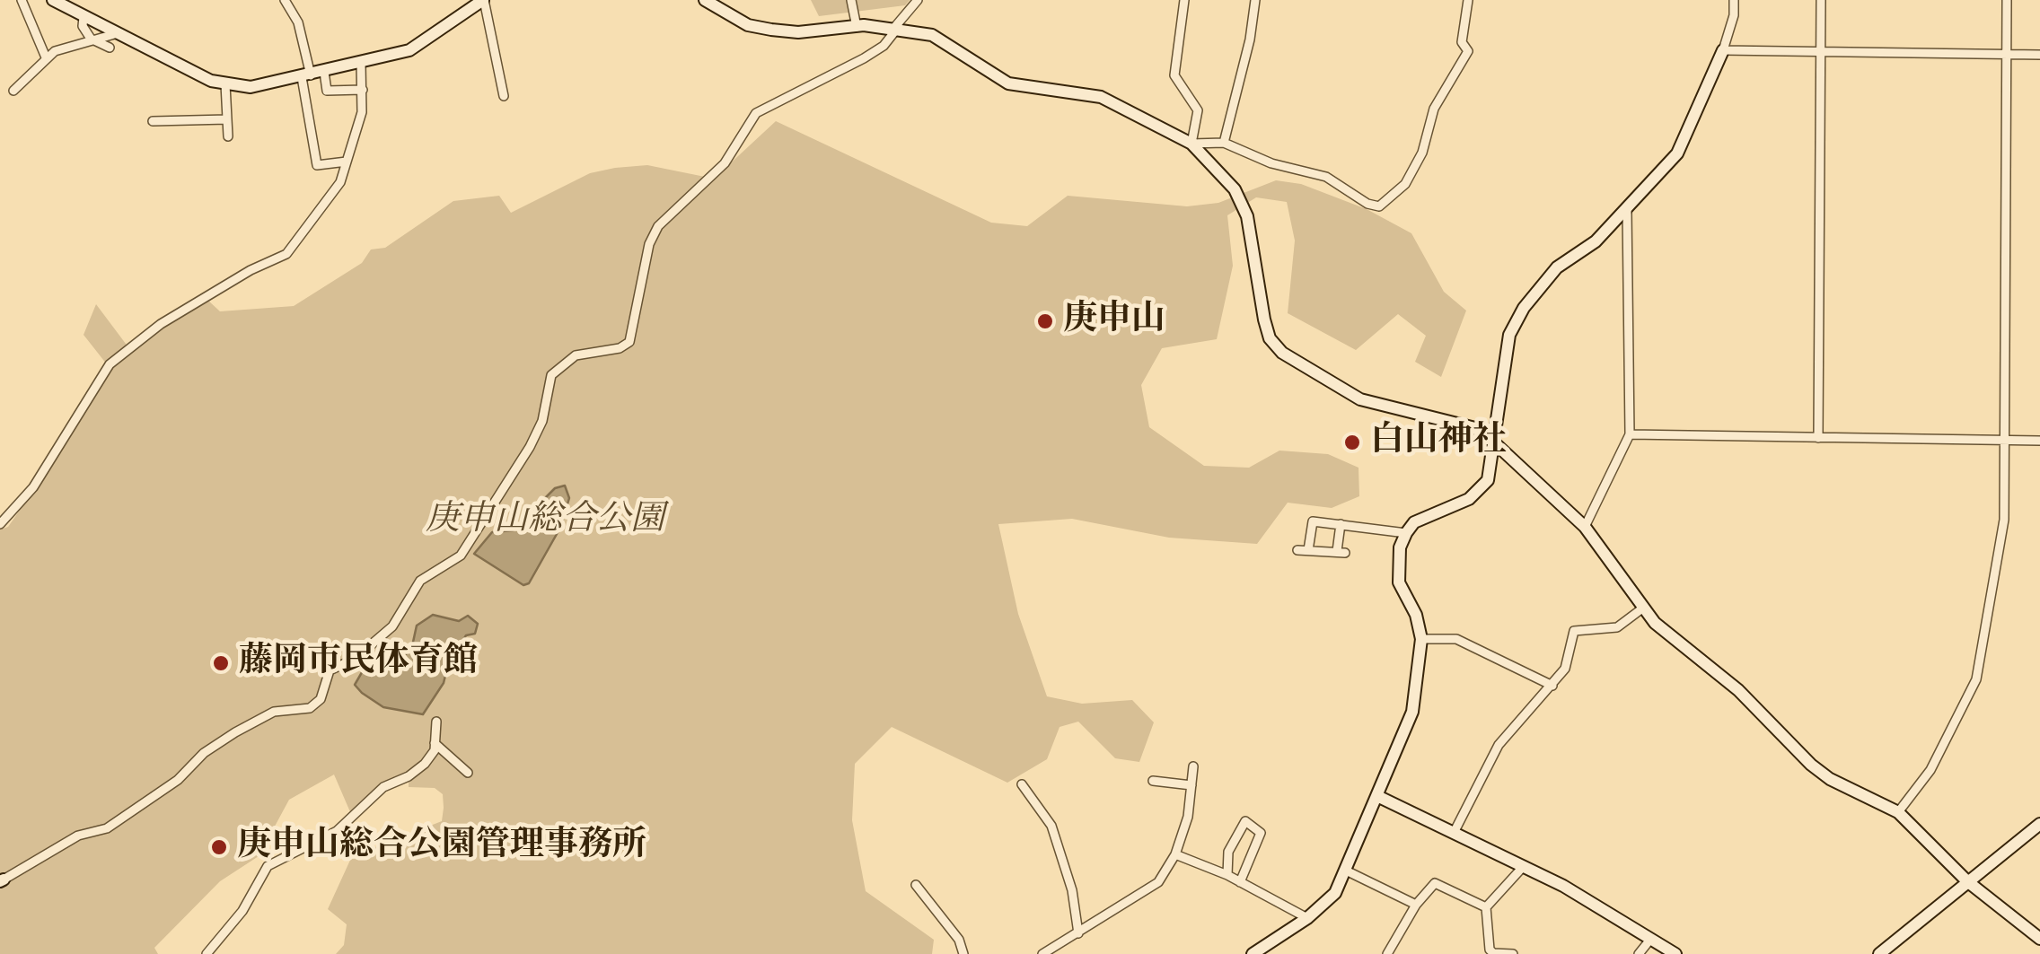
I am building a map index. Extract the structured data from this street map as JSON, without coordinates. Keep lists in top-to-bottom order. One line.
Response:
{"parks":["庚申山総合公園"],"places":["庚申山","白山神社","藤岡市民体育館","庚申山総合公園管理事務所"]}
